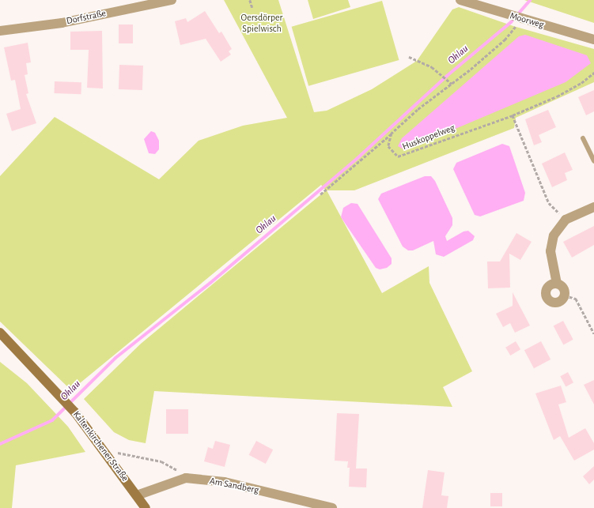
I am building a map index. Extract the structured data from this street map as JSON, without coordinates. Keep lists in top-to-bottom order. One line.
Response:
{"streets":{"main road":["Kaltenkirchener Straße"],"street":["Dorfstraße","Moorweg","Am Sandberg"],"path":["Huskoppelweg"]},"crossings":[["Moorweg","Huskoppelweg"],["Kaltenkirchener Straße","Am Sandberg"]],"water":["Ohlau"],"parks":["Oersdörper Spielwisch"]}
